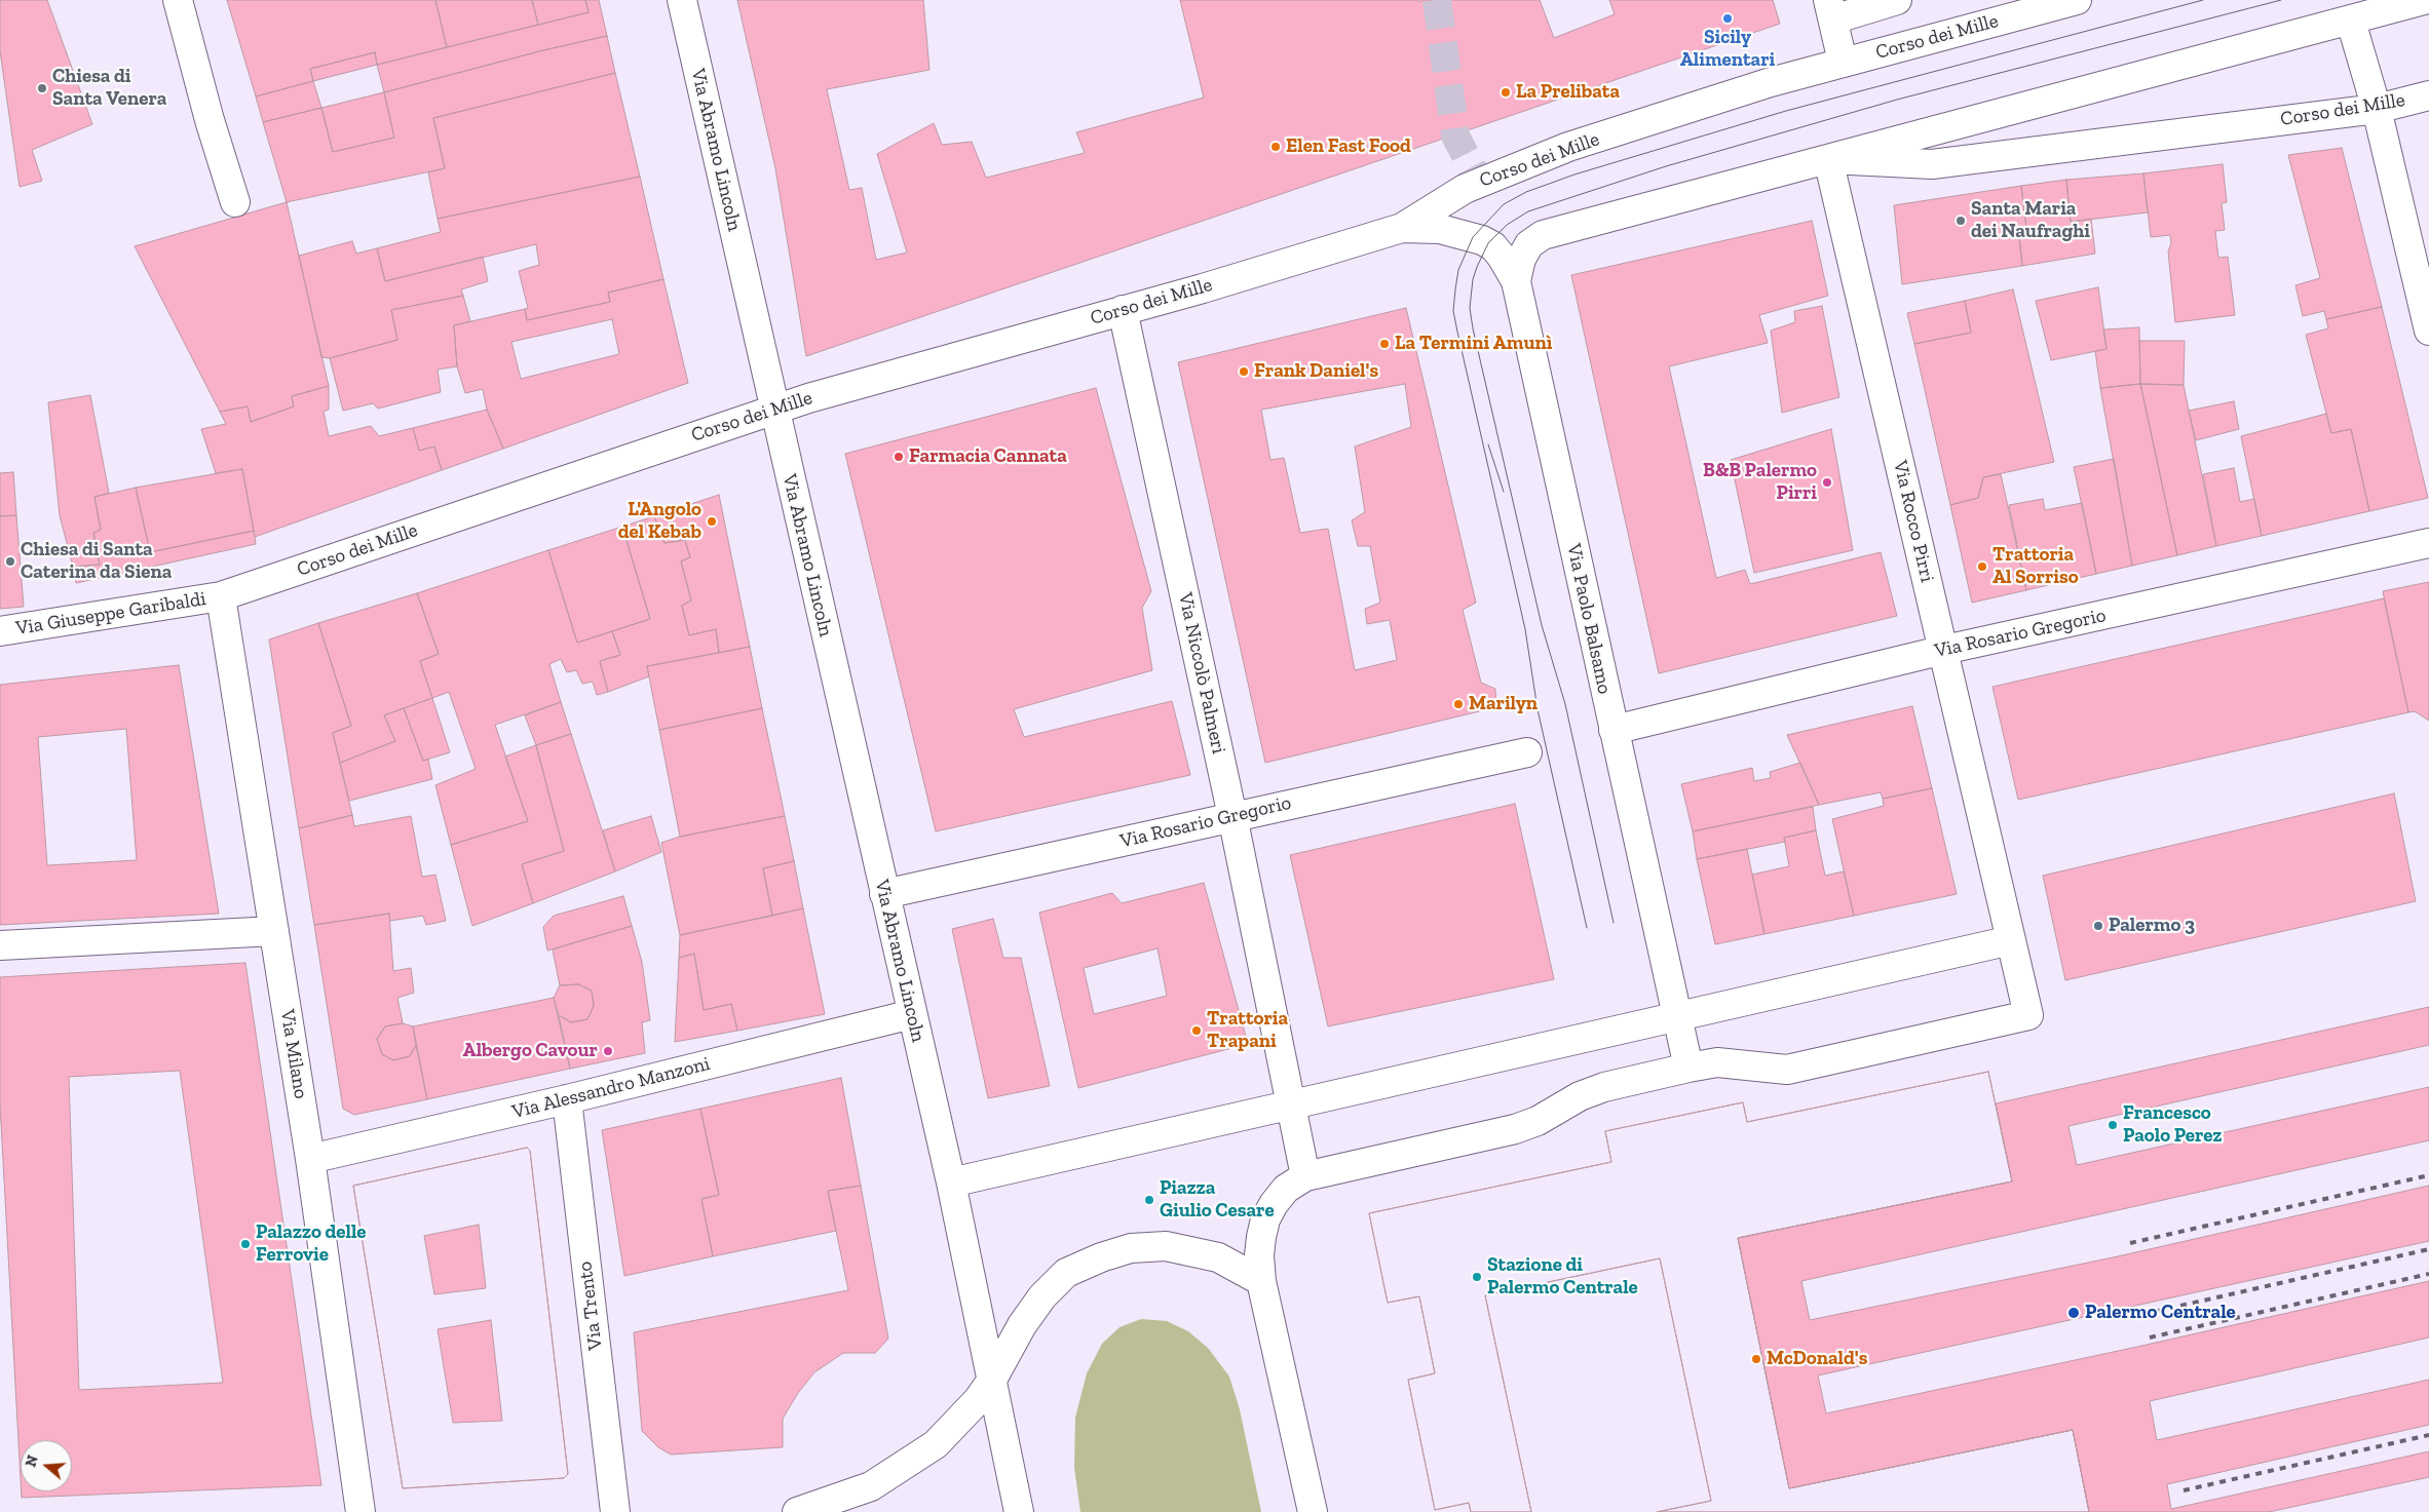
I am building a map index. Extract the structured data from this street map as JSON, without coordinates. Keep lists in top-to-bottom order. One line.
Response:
{"streets":{"street":["Corso dei Mille","Via Abramo Lincoln","Via Rocco Pirri","Via Giuseppe Garibaldi","Via Paolo Balsamo","Via Rosario Gregorio","Via Niccolò Palmeri","Via Milano","Via Alessandro Manzoni","Via Trento"]},"crossings":[["Corso dei Mille","Via Abramo Lincoln"],["Corso dei Mille","Via Rocco Pirri"],["Corso dei Mille","Via Giuseppe Garibaldi"],["Corso dei Mille","Via Paolo Balsamo"],["Corso dei Mille","Via Niccolò Palmeri"],["Corso dei Mille","Via Milano"],["Via Abramo Lincoln","Via Rosario Gregorio"],["Via Abramo Lincoln","Via Alessandro Manzoni"],["Via Rocco Pirri","Via Paolo Balsamo"],["Via Rocco Pirri","Via Rosario Gregorio"],["Via Giuseppe Garibaldi","Via Milano"],["Via Paolo Balsamo","Via Rosario Gregorio"],["Via Rosario Gregorio","Via Niccolò Palmeri"],["Via Milano","Via Alessandro Manzoni"],["Via Alessandro Manzoni","Via Trento"]],"places":["Sicily Alimentari","Chiesa di Santa Venera","La Prelibata","Elen Fast Food","Santa Maria dei Naufraghi","La Termini Amunì","Frank Daniel's","Farmacia Cannata","B&B Palermo Pirri","L'Angolo del Kebab","Chiesa di Santa Caterina da Siena","Trattoria Al Sorriso","Marilyn","Palermo 3","Trattoria Trapani","Albergo Cavour","Francesco Paolo Perez","Piazza Giulio Cesare","Palazzo delle Ferrovie","Stazione di Palermo Centrale","Palermo Centrale","McDonald's"],"north":"left"}
